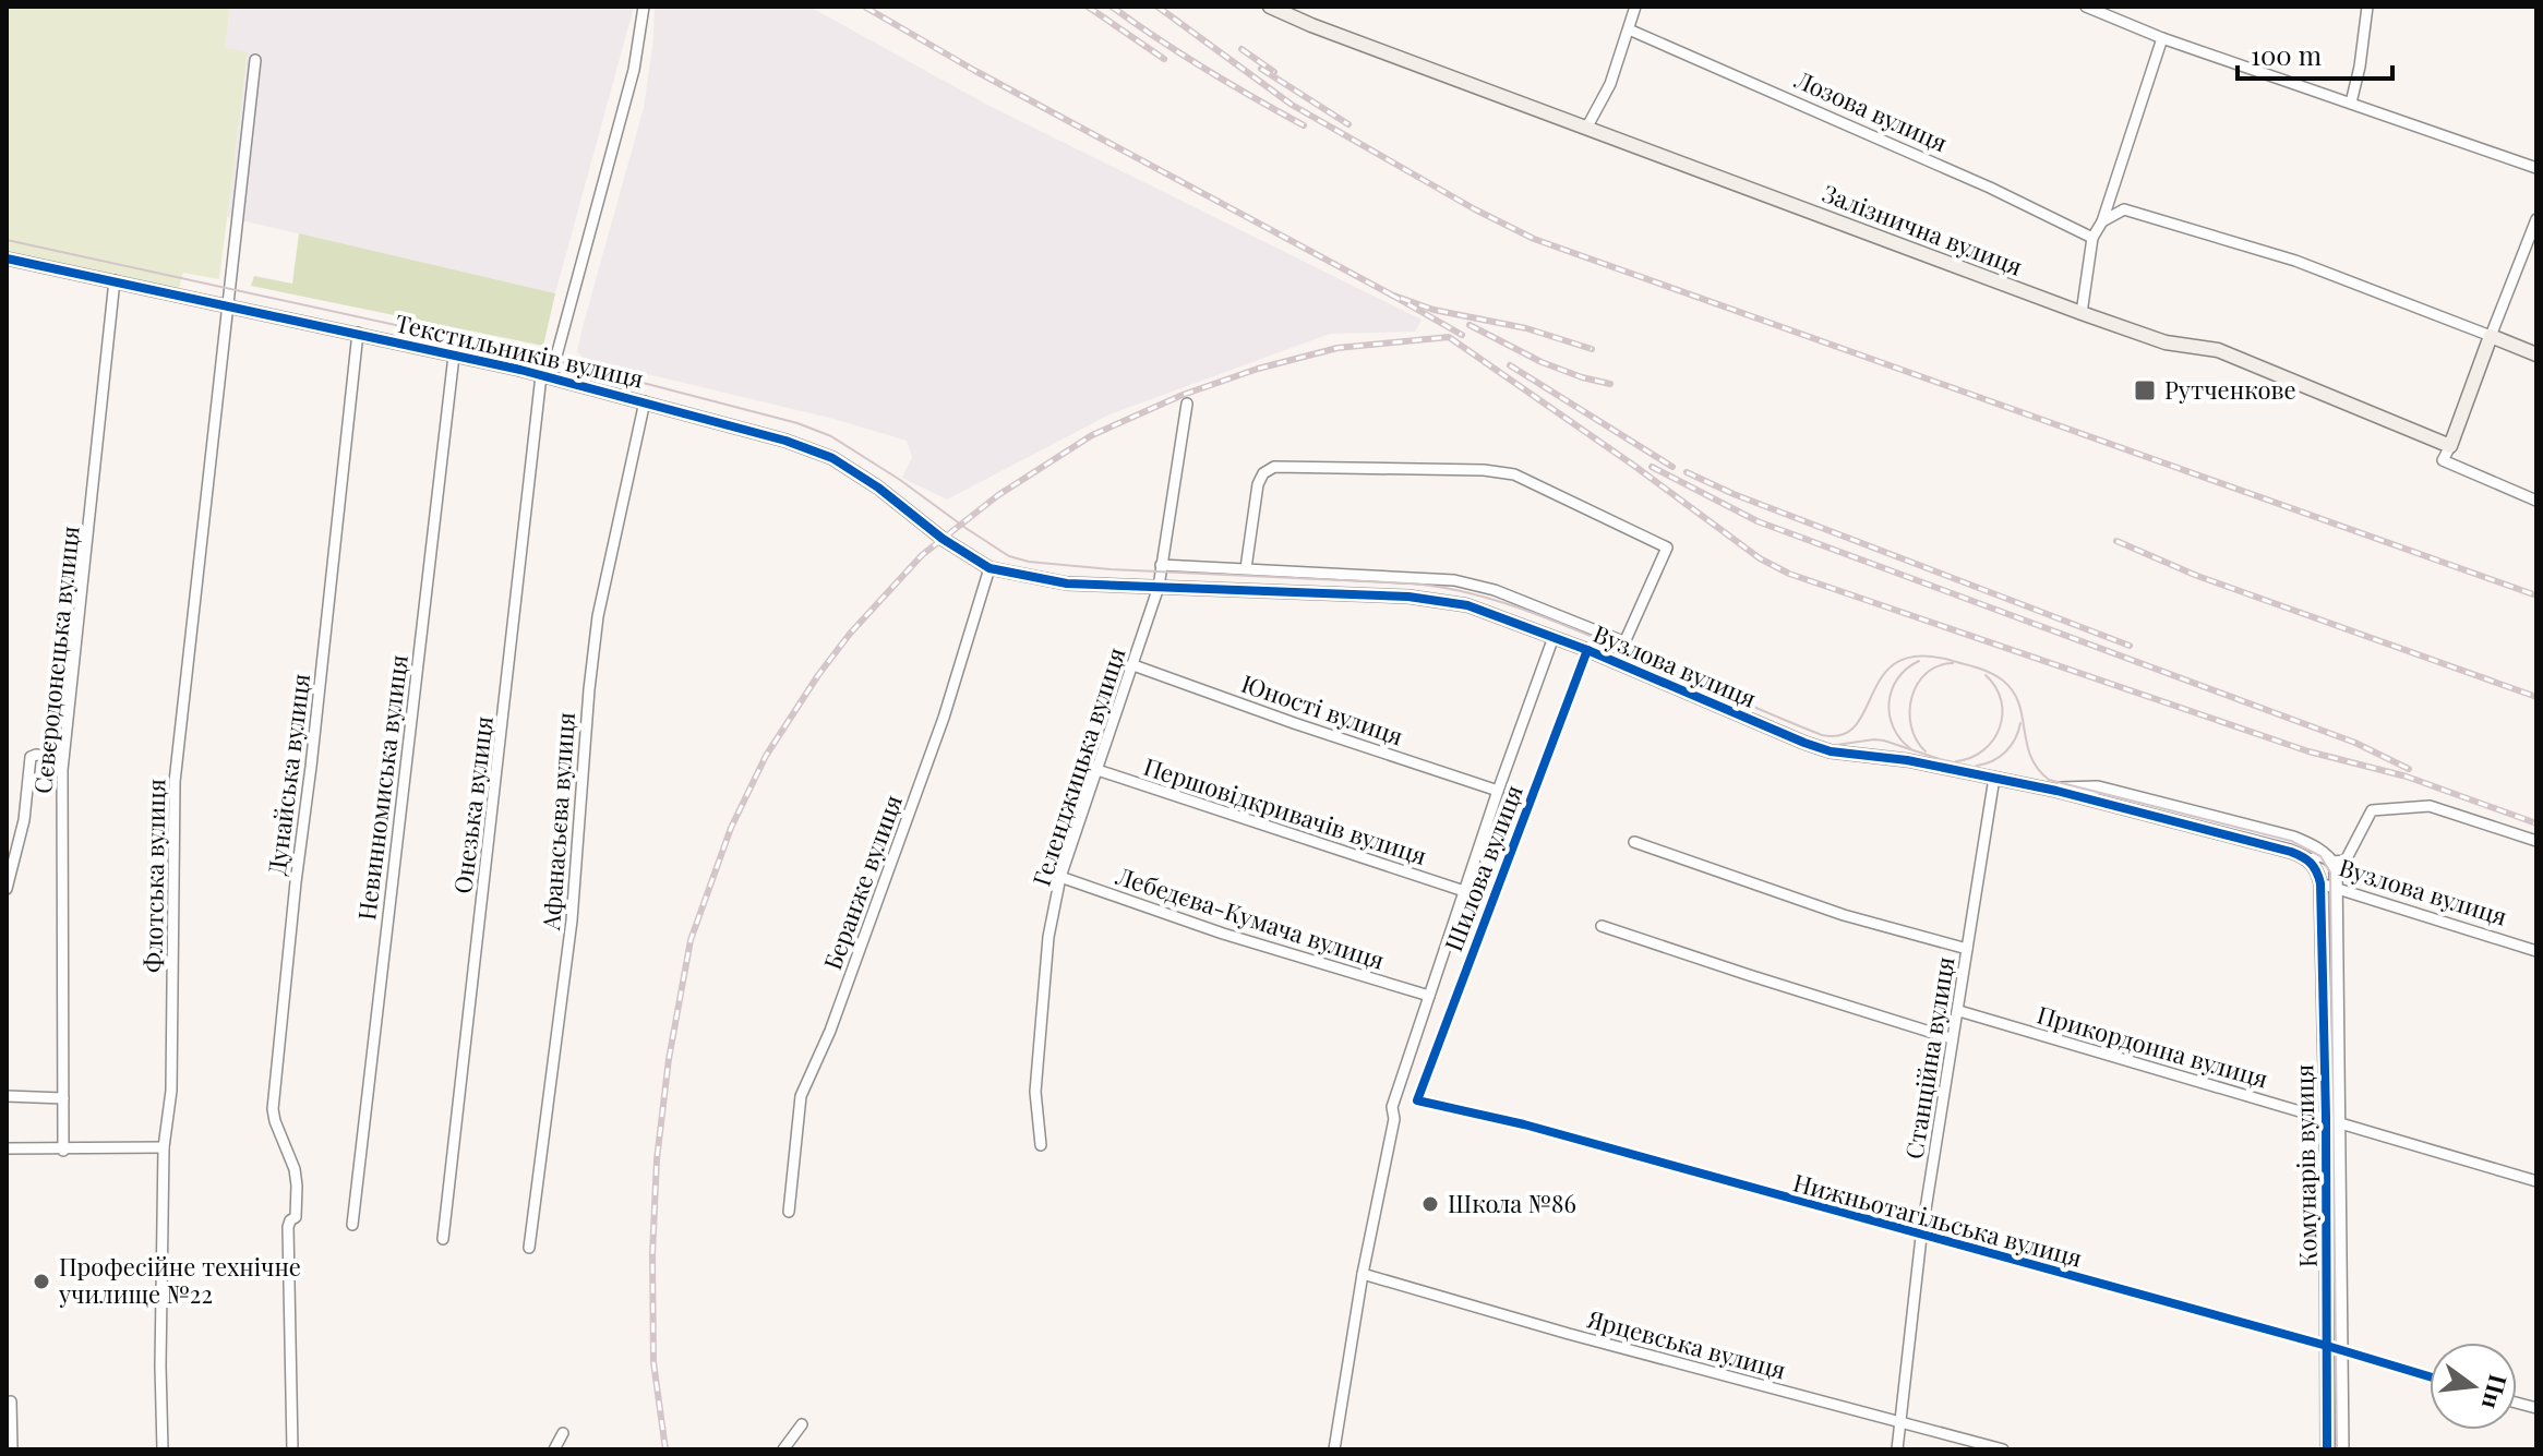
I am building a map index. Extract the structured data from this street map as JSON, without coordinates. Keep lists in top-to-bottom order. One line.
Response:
{"streets":{"main road":["Залізнична вулиця"],"street":["Лозова вулиця","Текстильників вулиця","Сєвєродонецька вулиця","Вузлова вулиця","Юності вулиця","Геленджицька вулиця","Дунайська вулиця","Невинномиська вулиця","Онезька вулиця","Першовідкривачів вулиця","Афанасьєва вулиця","Шилова вулиця","Флотська вулиця","Беранже вулиця","Лебедєва-Кумача вулиця","Прикордонна вулиця","Станційна вулиця","Комунарів вулиця","Нижньотагільська вулиця","Ярцевська вулиця"]},"crossings":[["Текстильників вулиця","Сєвєродонецька вулиця"],["Текстильників вулиця","Вузлова вулиця"],["Текстильників вулиця","Дунайська вулиця"],["Текстильників вулиця","Невинномиська вулиця"],["Текстильників вулиця","Онезька вулиця"],["Текстильників вулиця","Афанасьєва вулиця"],["Текстильників вулиця","Флотська вулиця"],["Текстильників вулиця","Беранже вулиця"],["Вузлова вулиця","Геленджицька вулиця"],["Вузлова вулиця","Шилова вулиця"],["Вузлова вулиця","Беранже вулиця"],["Вузлова вулиця","Станційна вулиця"],["Вузлова вулиця","Комунарів вулиця"],["Юності вулиця","Геленджицька вулиця"],["Юності вулиця","Шилова вулиця"],["Геленджицька вулиця","Першовідкривачів вулиця"],["Геленджицька вулиця","Лебедєва-Кумача вулиця"],["Першовідкривачів вулиця","Шилова вулиця"],["Шилова вулиця","Лебедєва-Кумача вулиця"],["Шилова вулиця","Нижньотагільська вулиця"],["Шилова вулиця","Ярцевська вулиця"],["Прикордонна вулиця","Станційна вулиця"],["Прикордонна вулиця","Комунарів вулиця"],["Станційна вулиця","Нижньотагільська вулиця"],["Станційна вулиця","Ярцевська вулиця"],["Комунарів вулиця","Нижньотагільська вулиця"]],"places":{"transit":["Рутченкове"],"other":["Школа №86","Професійне технічне училище №22"]},"scale_bar":"100 m","north":"right"}
